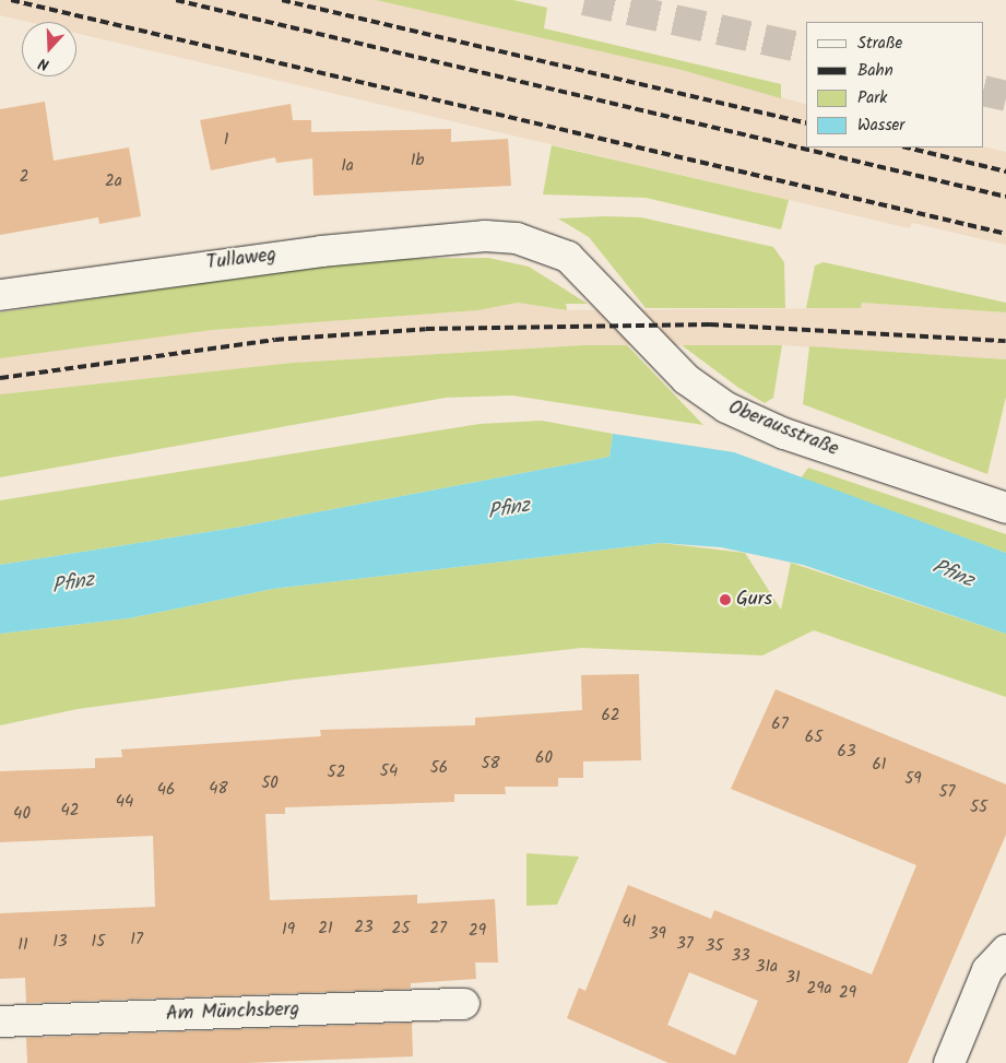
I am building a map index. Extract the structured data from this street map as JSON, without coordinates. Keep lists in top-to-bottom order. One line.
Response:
{"streets":{"street":["Tullaweg","Oberausstraße","Am Münchsberg"]},"crossings":[["Tullaweg","Oberausstraße"]],"water":["Pfinz"],"places":["Gurs"],"house_numbers":["1","1b","1a","2","2a","62","67","65","63","60","58","61","56","54","52","59","50","48","46","57","44","55","42","40","41","23","21","25","27","19","29","39","17","13","15","37","11","35","33","31a","31","29a","29"],"legend":["Straße","Bahn","Park","Wasser"],"north":"bottom"}
